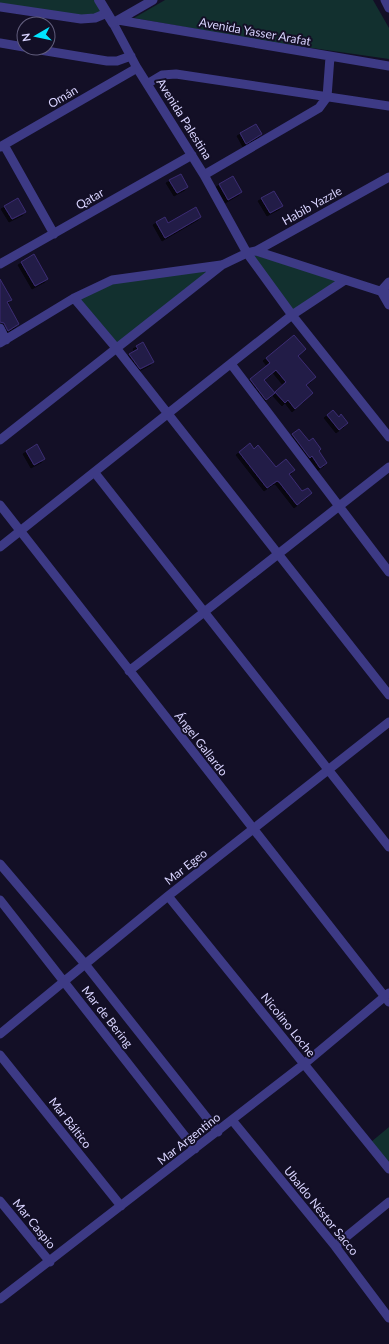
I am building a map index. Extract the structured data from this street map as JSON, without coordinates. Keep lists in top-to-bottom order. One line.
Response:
{"streets":{"street":["Avenida Yasser Arafat","Omán","Avenida Palestina","Qatar","Habib Yazzle","Ángel Gallardo","Mar Egeo","Mar de Bering","Nicolino Loche","Mar Báltico","Mar Argentino","Ubaldo Néstor Sacco","Mar Caspio"]},"crossings":[["Avenida Yasser Arafat","Avenida Palestina"],["Omán","Avenida Palestina"],["Avenida Palestina","Qatar"],["Avenida Palestina","Habib Yazzle"],["Ángel Gallardo","Mar Egeo"],["Ángel Gallardo","Mar Argentino"],["Mar Egeo","Mar de Bering"],["Mar Egeo","Nicolino Loche"],["Mar de Bering","Mar Argentino"],["Nicolino Loche","Mar Argentino"],["Mar Báltico","Mar Argentino"],["Mar Argentino","Ubaldo Néstor Sacco"],["Mar Argentino","Mar Caspio"]],"north":"left"}
